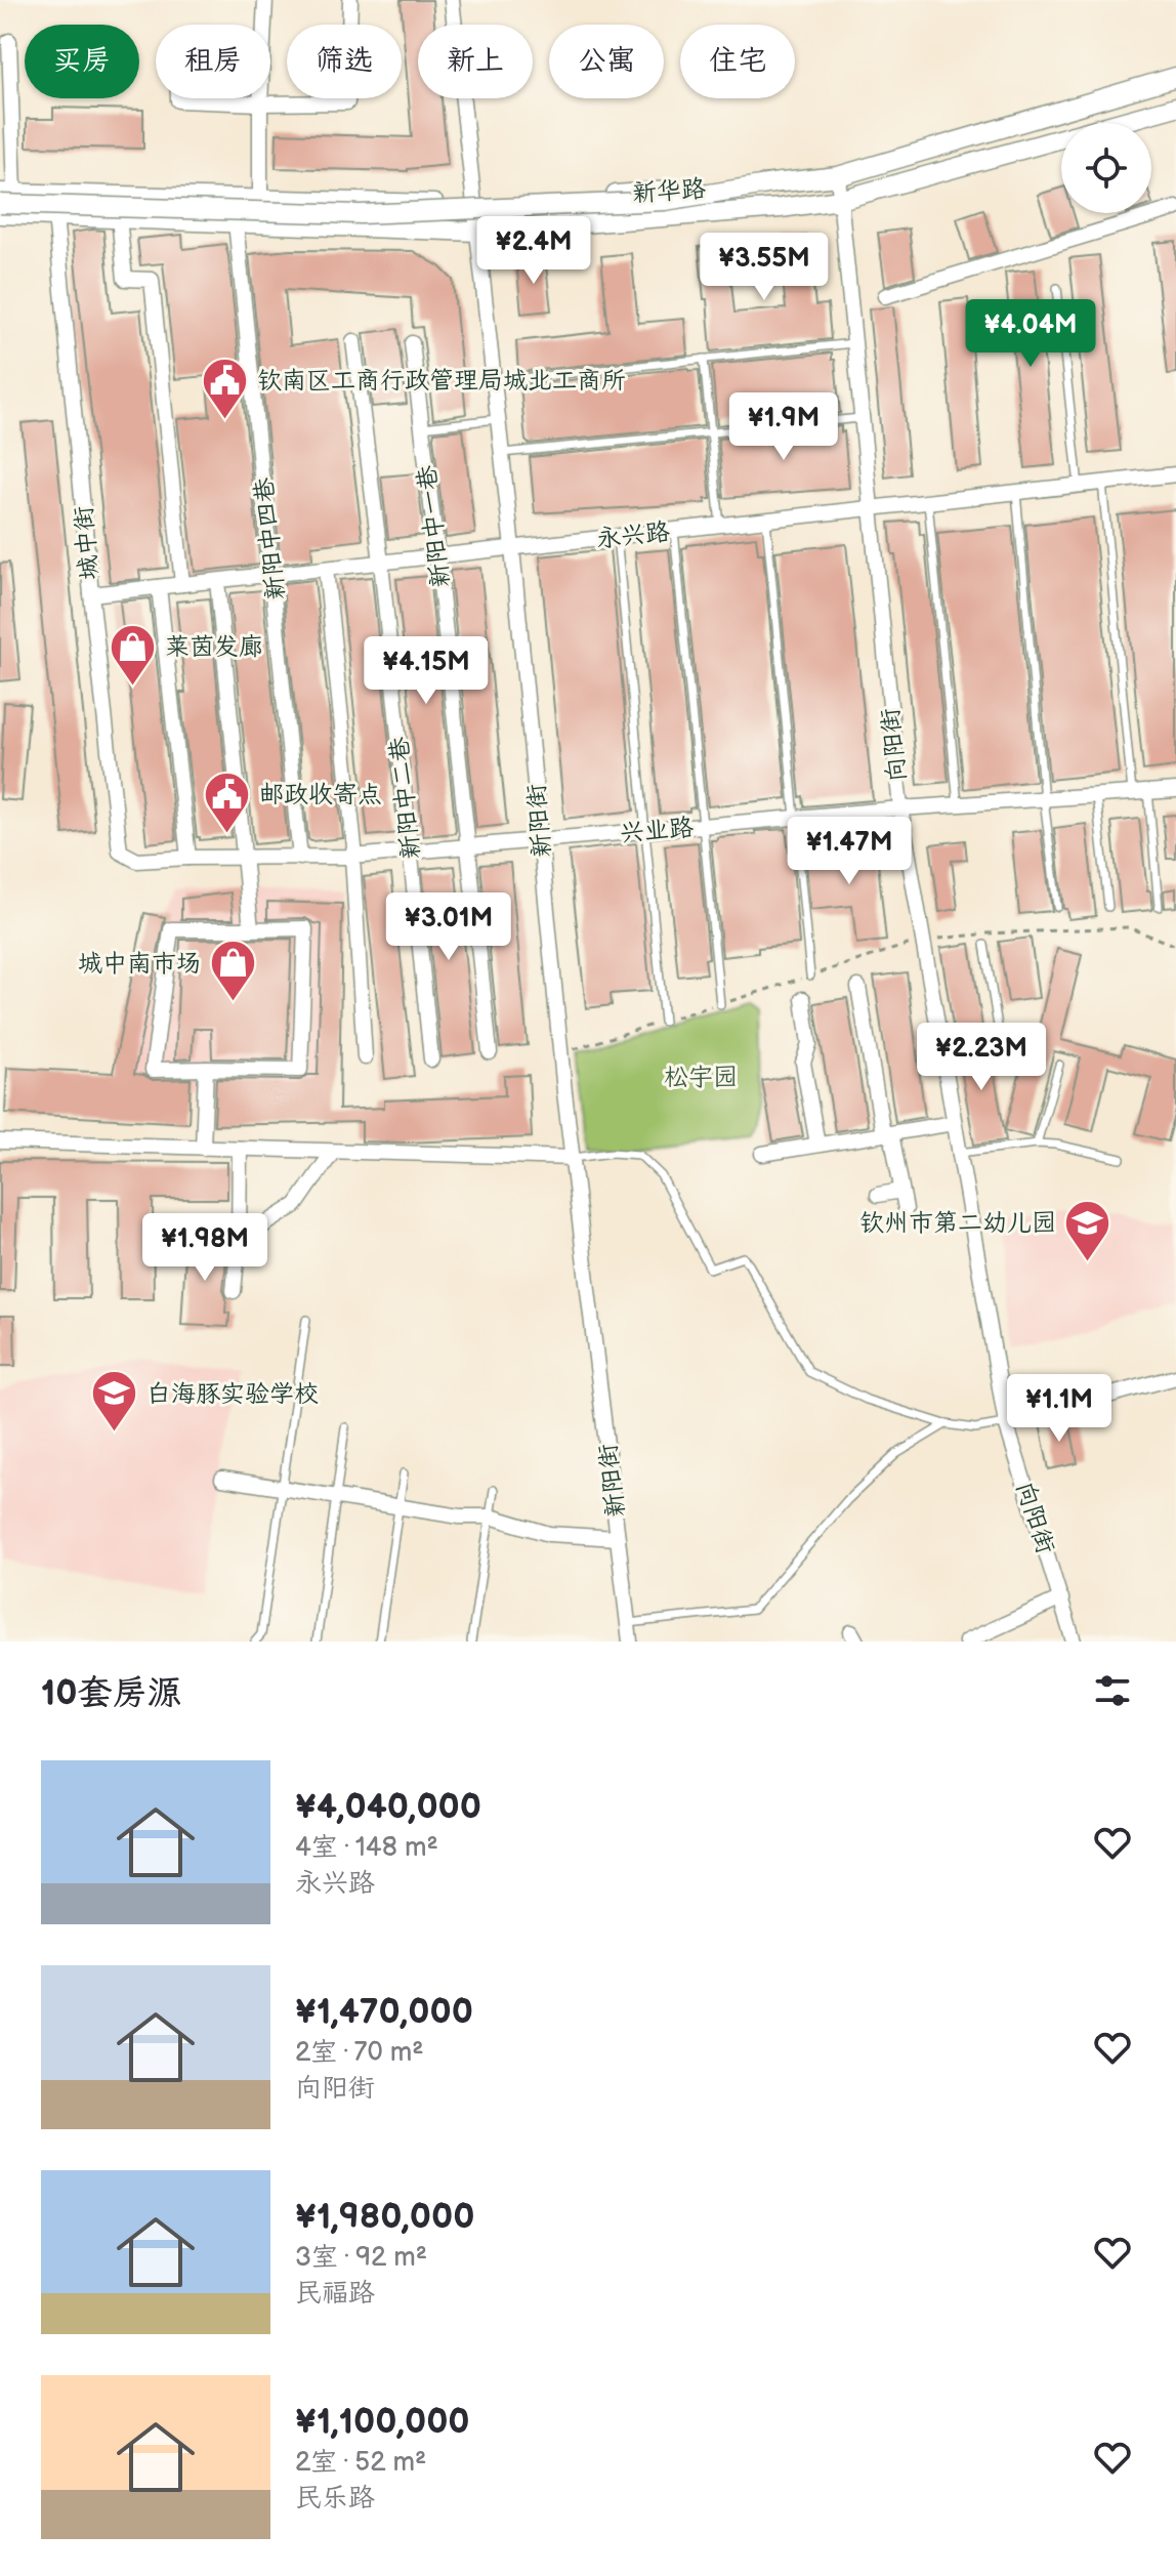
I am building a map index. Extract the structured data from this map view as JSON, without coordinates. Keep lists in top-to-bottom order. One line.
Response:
{"streets":{"street":["新华路","新阳中一巷","永兴路","新阳中四巷","城中街","向阳街","新阳中二巷","新阳街","兴业路"]},"crossings":[["新华路","新阳中四巷"],["新华路","城中街"],["新华路","向阳街"],["新华路","新阳街"],["新阳中一巷","永兴路"],["新阳中一巷","兴业路"],["永兴路","新阳中四巷"],["永兴路","城中街"],["永兴路","向阳街"],["永兴路","新阳中二巷"],["永兴路","新阳街"],["新阳中四巷","兴业路"],["城中街","兴业路"],["向阳街","兴业路"],["新阳中二巷","兴业路"],["新阳街","兴业路"]],"parks":["松宇园"],"places":{"public building":["钦南区工商行政管理局城北工商所","邮政收寄点"],"shop":["莱茵发廊","城中南市场"],"school or university":["钦州市第二幼儿园","白海豚实验学校"]},"page":{"chip":["买房","租房","筛选","新上","公寓","住宅"],"price":["¥2.4M","¥3.55M","¥4.04M","¥1.9M","¥4.15M","¥1.47M","¥3.01M","¥2.23M","¥1.98M","¥1.1M"],"heading":"10套房源","list":[{"name":"¥4,040,000","note":"4室 · 148 m² · 永兴路"},{"name":"¥1,470,000","note":"2室 · 70 m² · 向阳街"},{"name":"¥1,980,000","note":"3室 · 92 m² · 民福路"},{"name":"¥1,100,000","note":"2室 · 52 m² · 民乐路"}]}}
